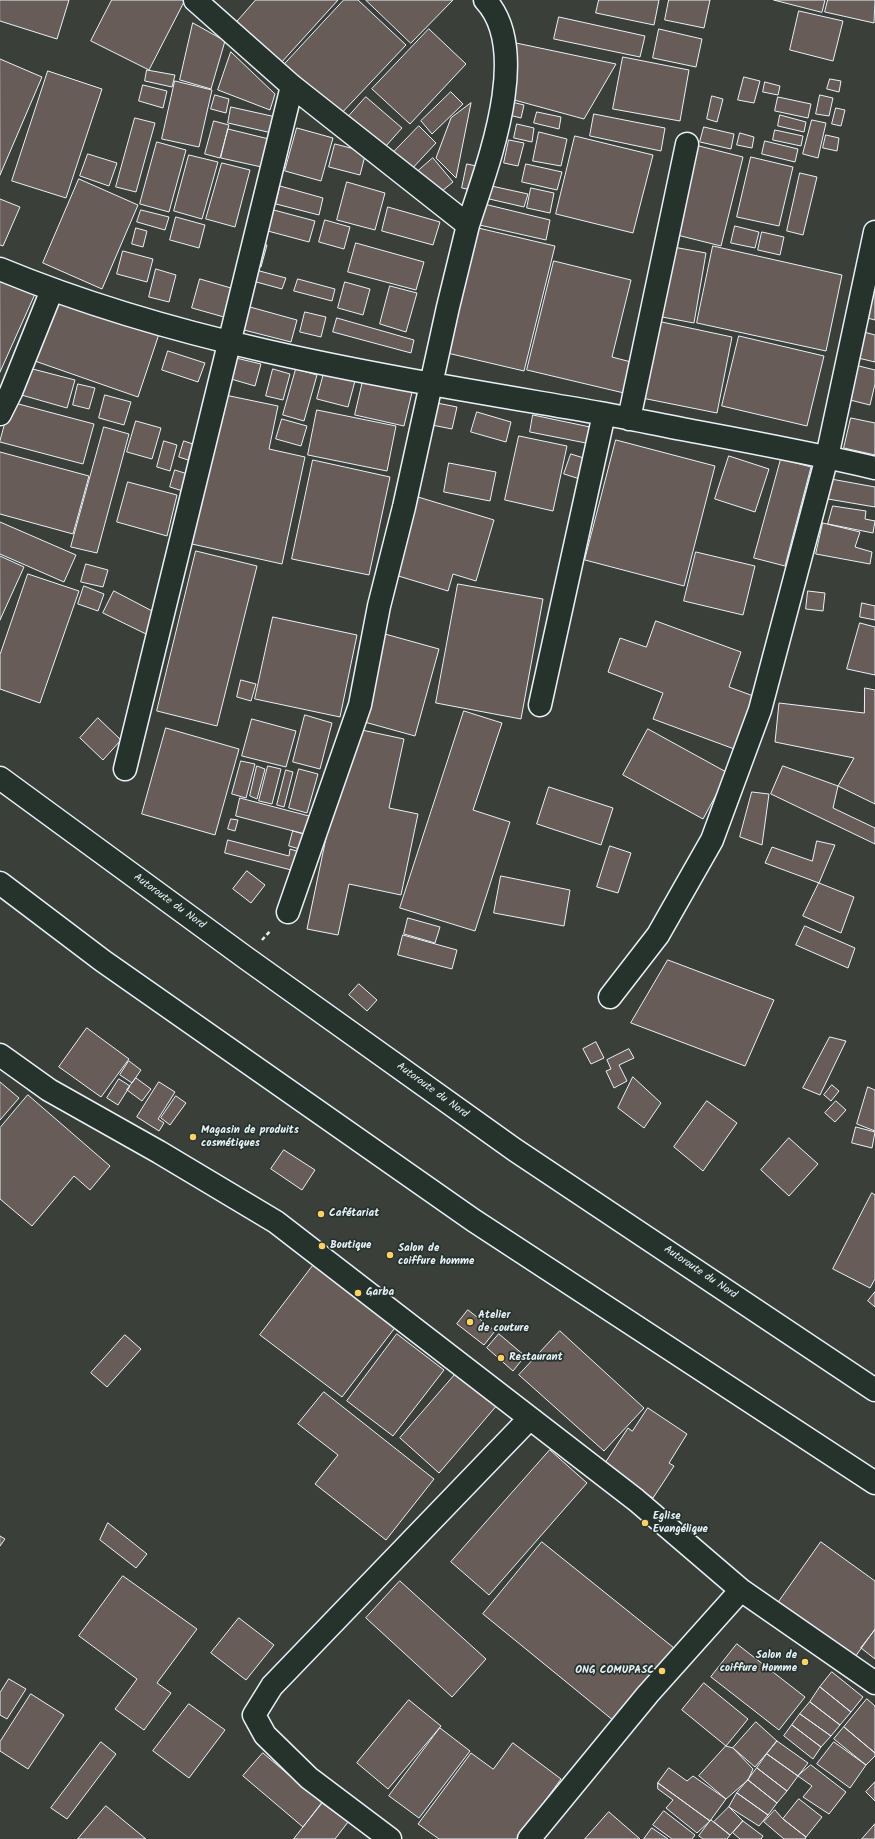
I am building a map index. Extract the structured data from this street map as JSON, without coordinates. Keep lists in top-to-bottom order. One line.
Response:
{"streets":{"main road":["Autoroute du Nord"]},"places":["Magasin de produits cosmétiques","Cafétariat","Boutique","Salon de coiffure homme","Garba","Atelier de couture","Restaurant","Eglise Evangélique","Salon de coiffure Homme","ONG COMUPASC"]}
